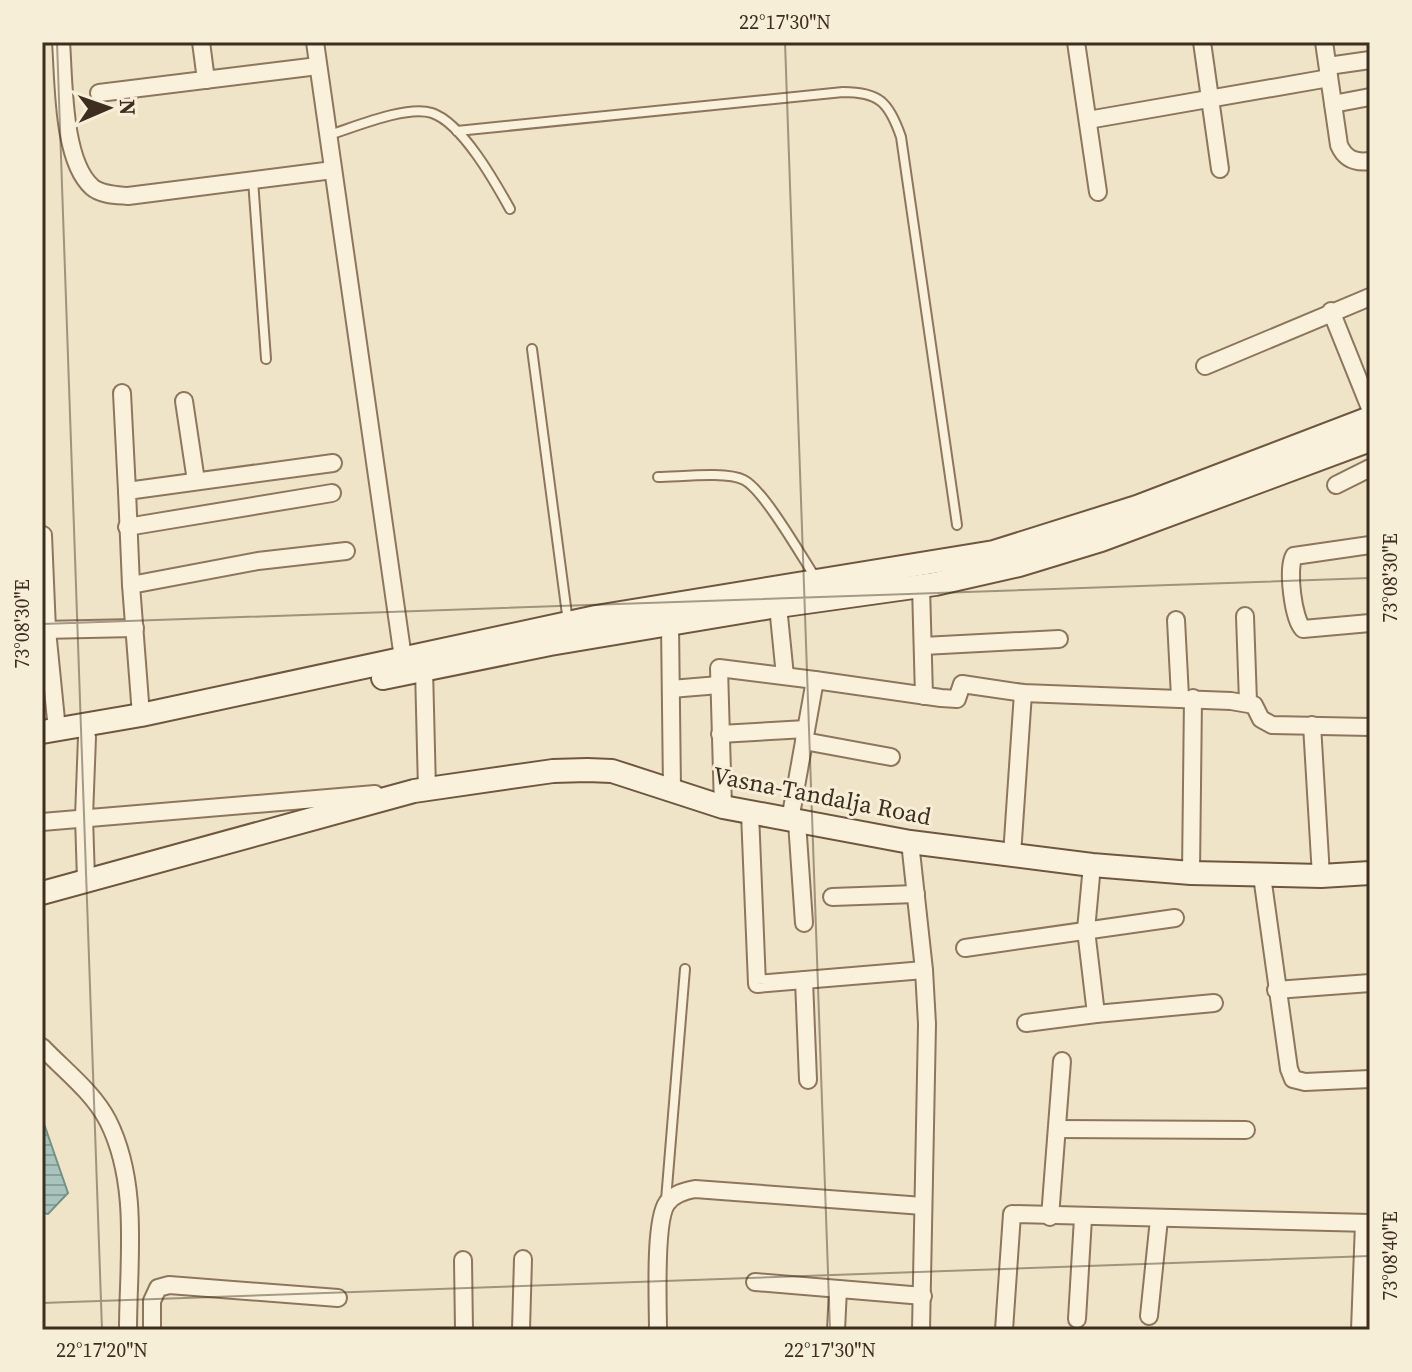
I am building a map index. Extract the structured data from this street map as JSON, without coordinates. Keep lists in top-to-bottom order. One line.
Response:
{"streets":{"street":["Vasna-Tandalja Road"]},"north":"right","coordinates":["22°17'30\"N","73°08'30\"E","73°08'40\"E","22°17'20\"N"]}
